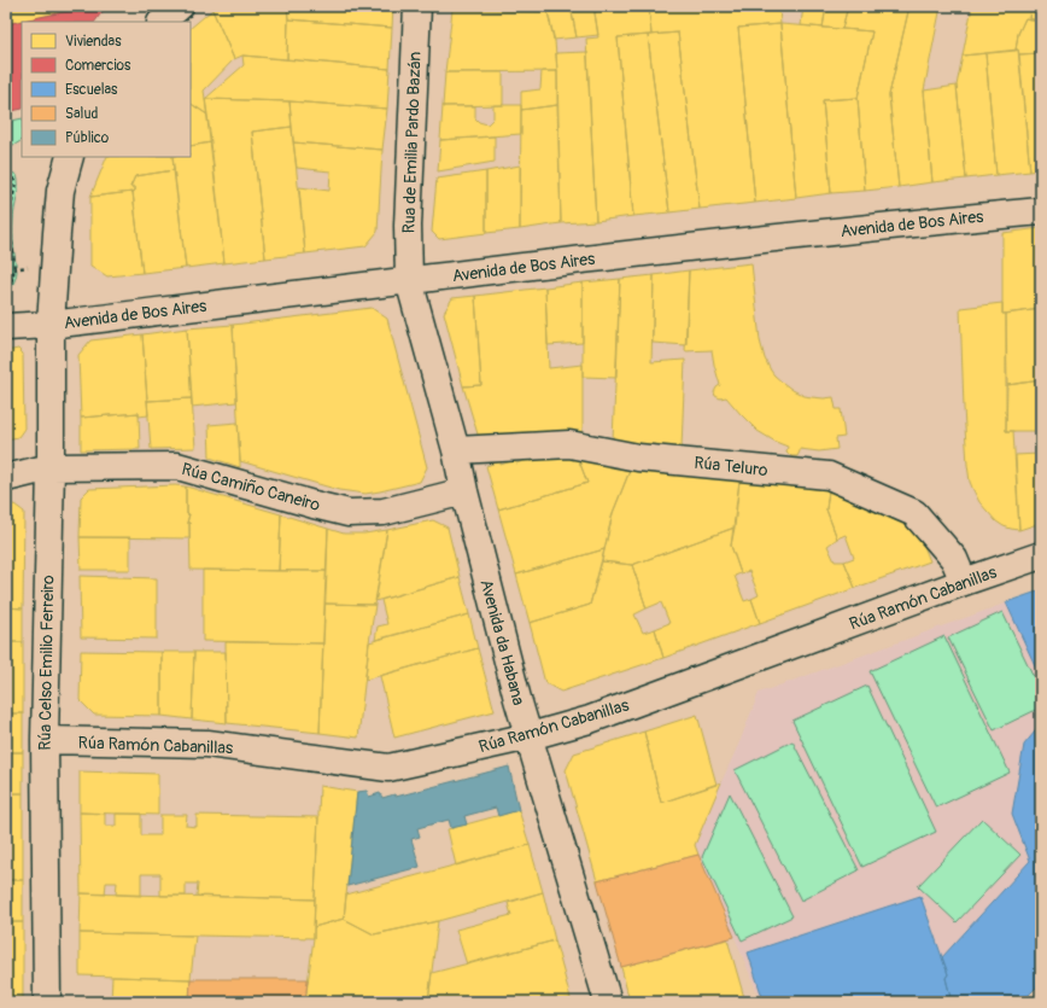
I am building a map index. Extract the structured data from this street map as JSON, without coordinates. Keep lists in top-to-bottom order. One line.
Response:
{"streets":{"street":["Rua de Emilia Pardo Bazán","Avenida de Bos Aires","Rúa Teluro","Rúa Camiño Caneiro","Rúa Ramón Cabanillas","Avenida da Habana","Rúa Celso Emilio Ferreiro"]},"crossings":[["Rua de Emilia Pardo Bazán","Avenida de Bos Aires"],["Rua de Emilia Pardo Bazán","Avenida da Habana"],["Avenida de Bos Aires","Avenida da Habana"],["Avenida de Bos Aires","Rúa Celso Emilio Ferreiro"],["Rúa Teluro","Rúa Ramón Cabanillas"],["Rúa Teluro","Avenida da Habana"],["Rúa Camiño Caneiro","Avenida da Habana"],["Rúa Camiño Caneiro","Rúa Celso Emilio Ferreiro"],["Rúa Ramón Cabanillas","Avenida da Habana"],["Rúa Ramón Cabanillas","Rúa Celso Emilio Ferreiro"]],"legend":["Viviendas","Comercios","Escuelas","Salud","Público"]}
